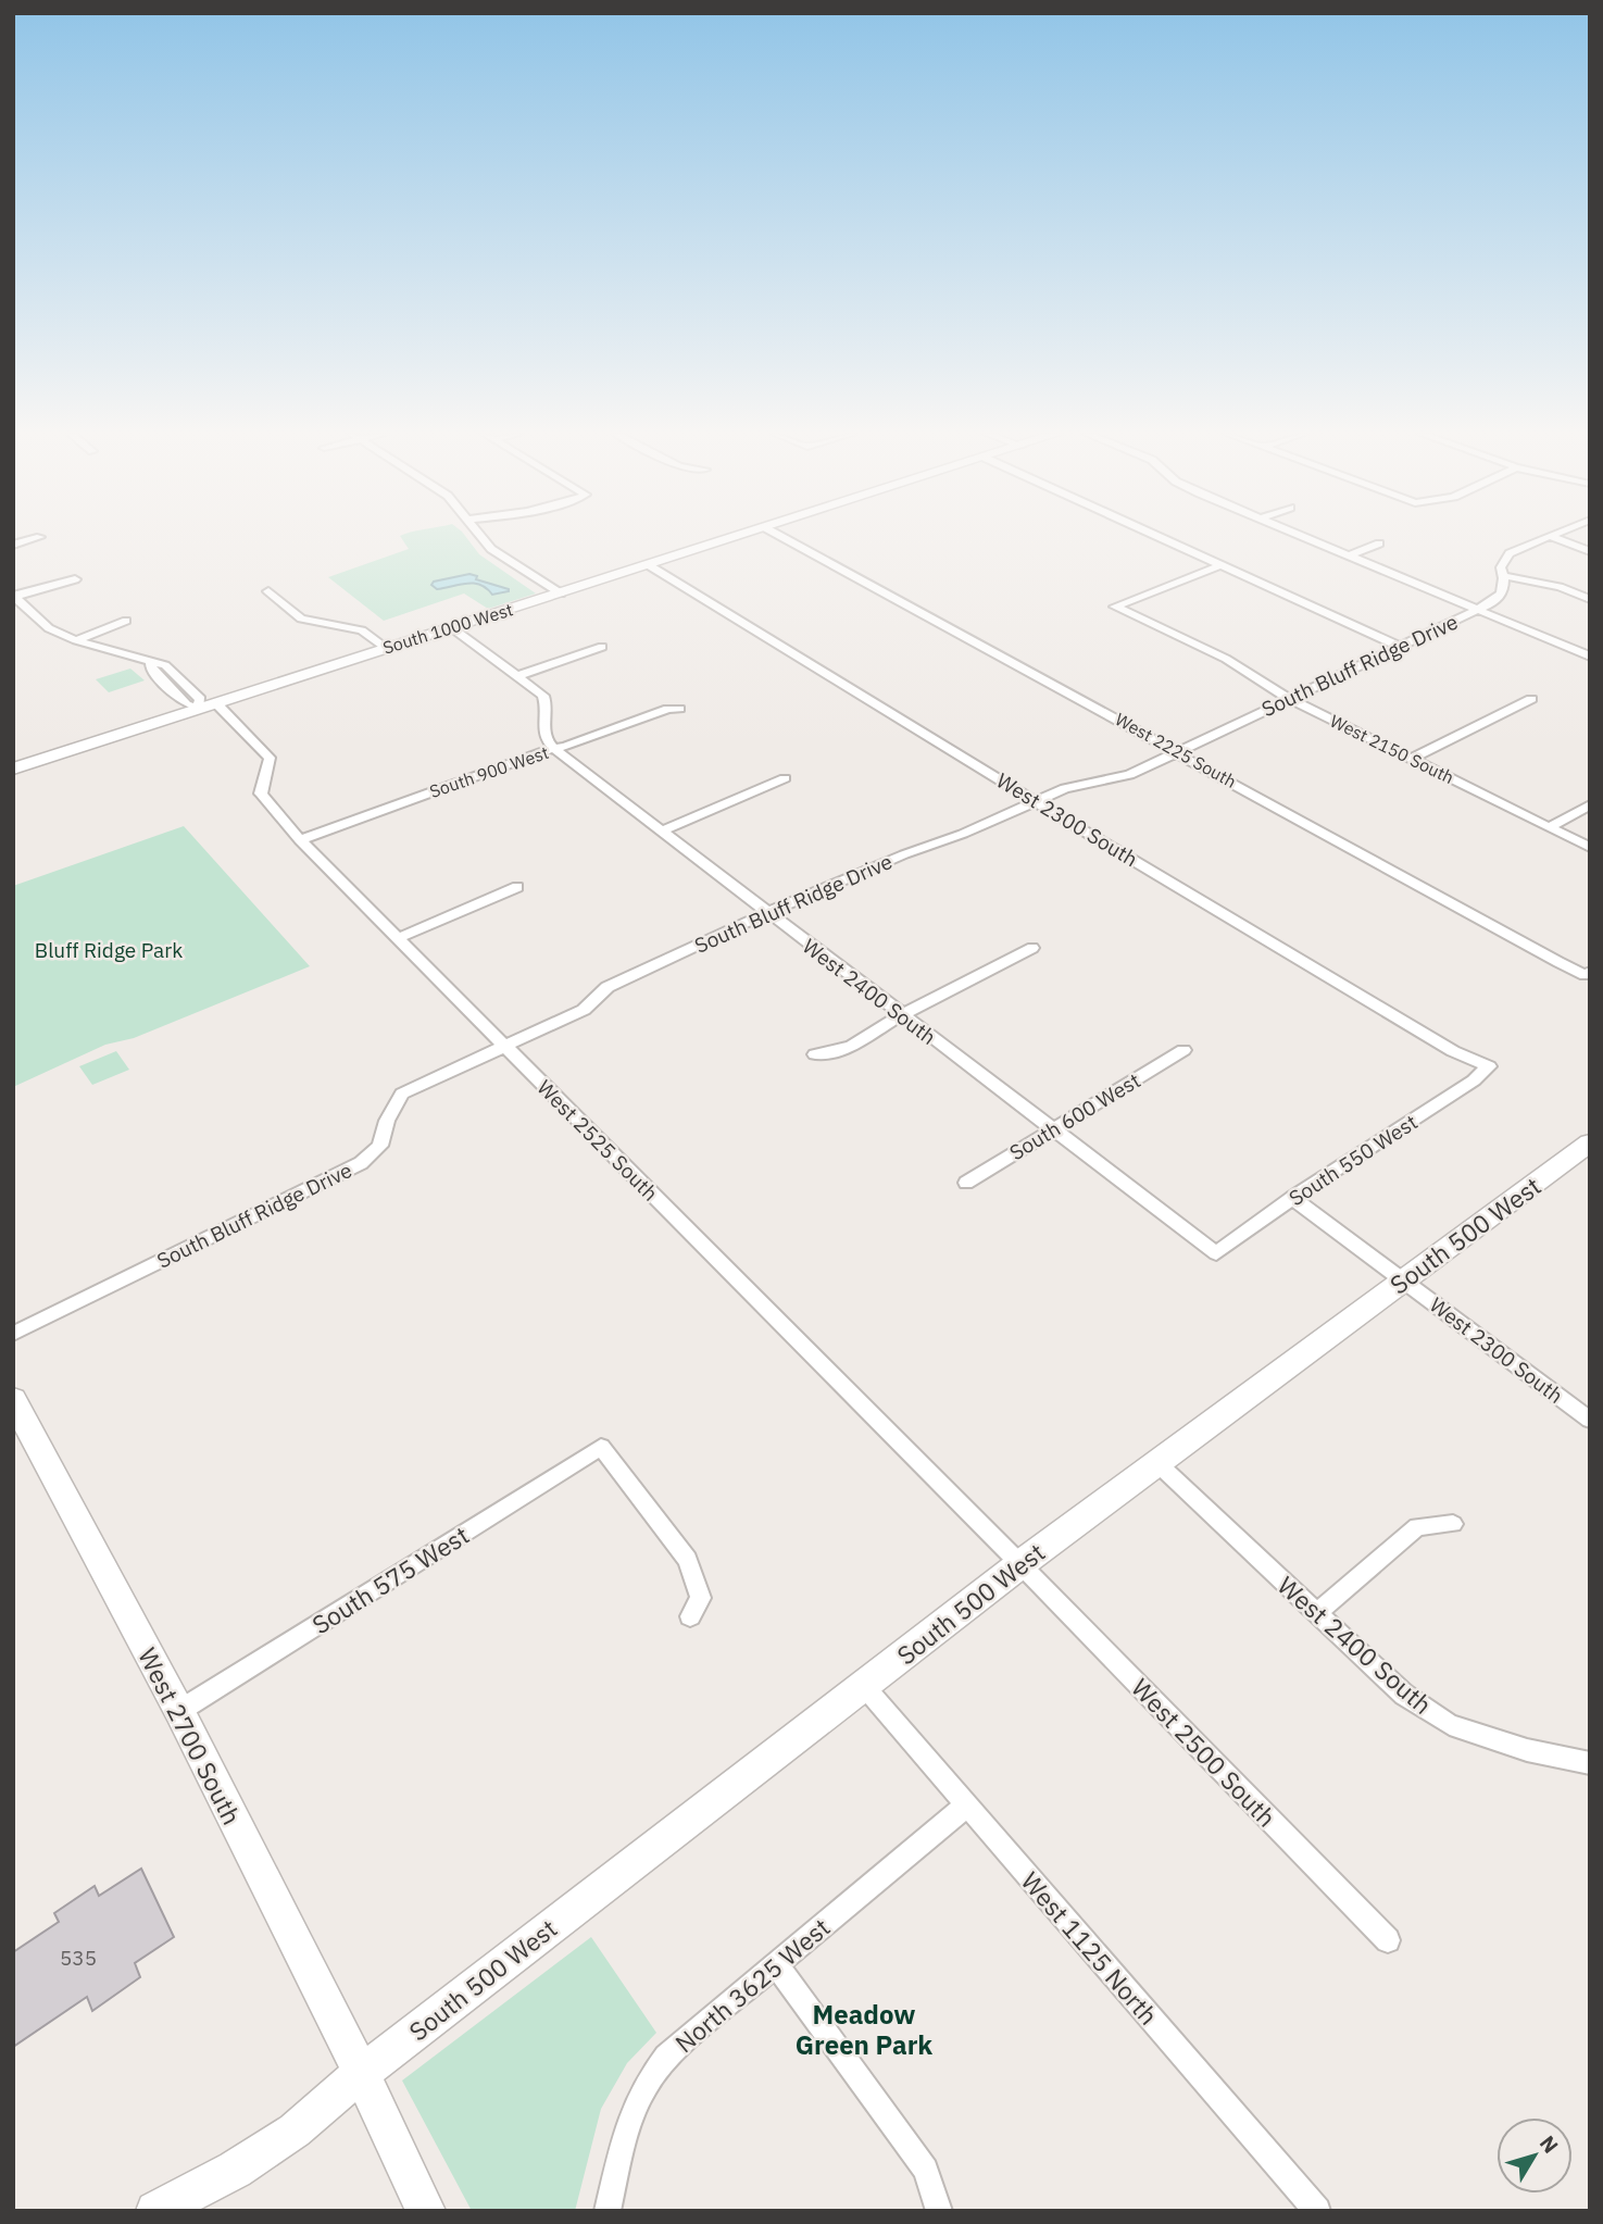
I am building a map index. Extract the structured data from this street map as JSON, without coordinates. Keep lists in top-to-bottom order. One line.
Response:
{"streets":{"main road":["South 1000 West","South 500 West","West 2700 South"],"street":["South Bluff Ridge Drive","West 2150 South","West 2225 South","South 900 West","West 2300 South","West 2400 South","South 600 West","West 2525 South","South 550 West","South 575 West","West 2500 South","West 1125 North","North 3625 West"]},"crossings":[["South 1000 West","West 2300 South"],["South 1000 West","West 2525 South"],["South Bluff Ridge Drive","West 2150 South"],["South Bluff Ridge Drive","West 2225 South"],["South Bluff Ridge Drive","West 2300 South"],["South Bluff Ridge Drive","West 2400 South"],["South Bluff Ridge Drive","West 2525 South"],["South 900 West","West 2400 South"],["South 900 West","West 2525 South"],["West 2300 South","South 550 West"],["West 2300 South","South 500 West"],["West 2400 South","South 600 West"],["West 2400 South","South 550 West"],["West 2400 South","South 500 West"],["West 2525 South","South 500 West"],["West 2525 South","West 2500 South"],["South 500 West","West 2700 South"],["South 500 West","West 2500 South"],["South 500 West","West 1125 North"],["South 575 West","West 2700 South"],["West 1125 North","North 3625 West"]],"districts":["Meadow Green Park"],"parks":["Bluff Ridge Park"],"house_numbers":["535"],"north":"top right"}
